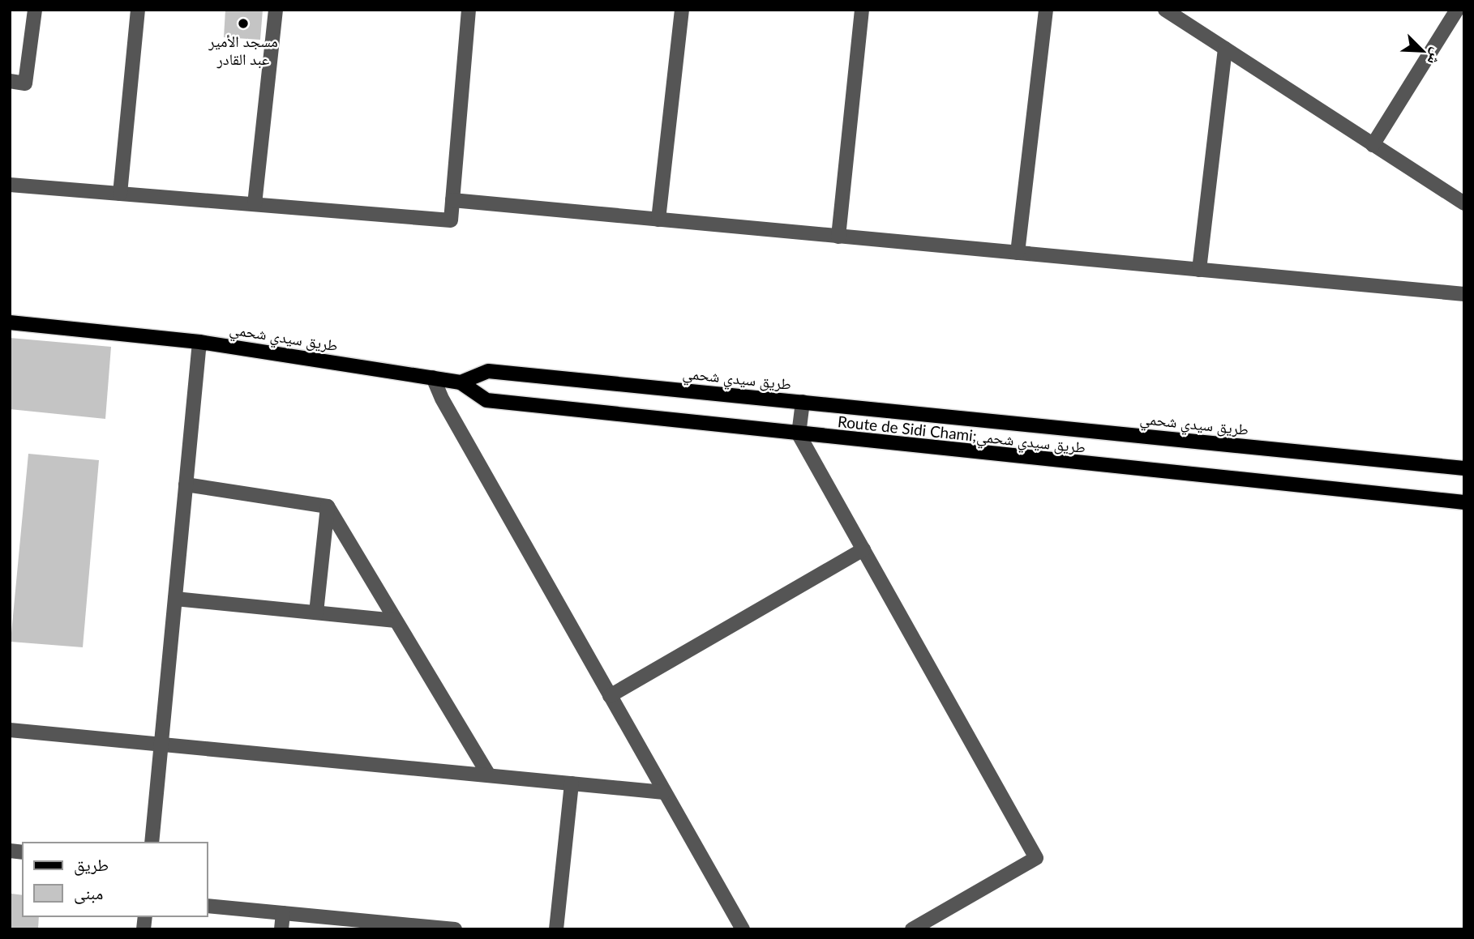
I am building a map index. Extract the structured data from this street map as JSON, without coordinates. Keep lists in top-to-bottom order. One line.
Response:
{"streets":{"main road":["طريق سيدي شحمي","Route de Sidi Chami;طريق سيدي شحمي"]},"crossings":[["طريق سيدي شحمي","Route de Sidi Chami;طريق سيدي شحمي"]],"places":["مسجد الأمير عبد القادر"],"legend":["طريق","مبنى"],"north":"bottom right"}
